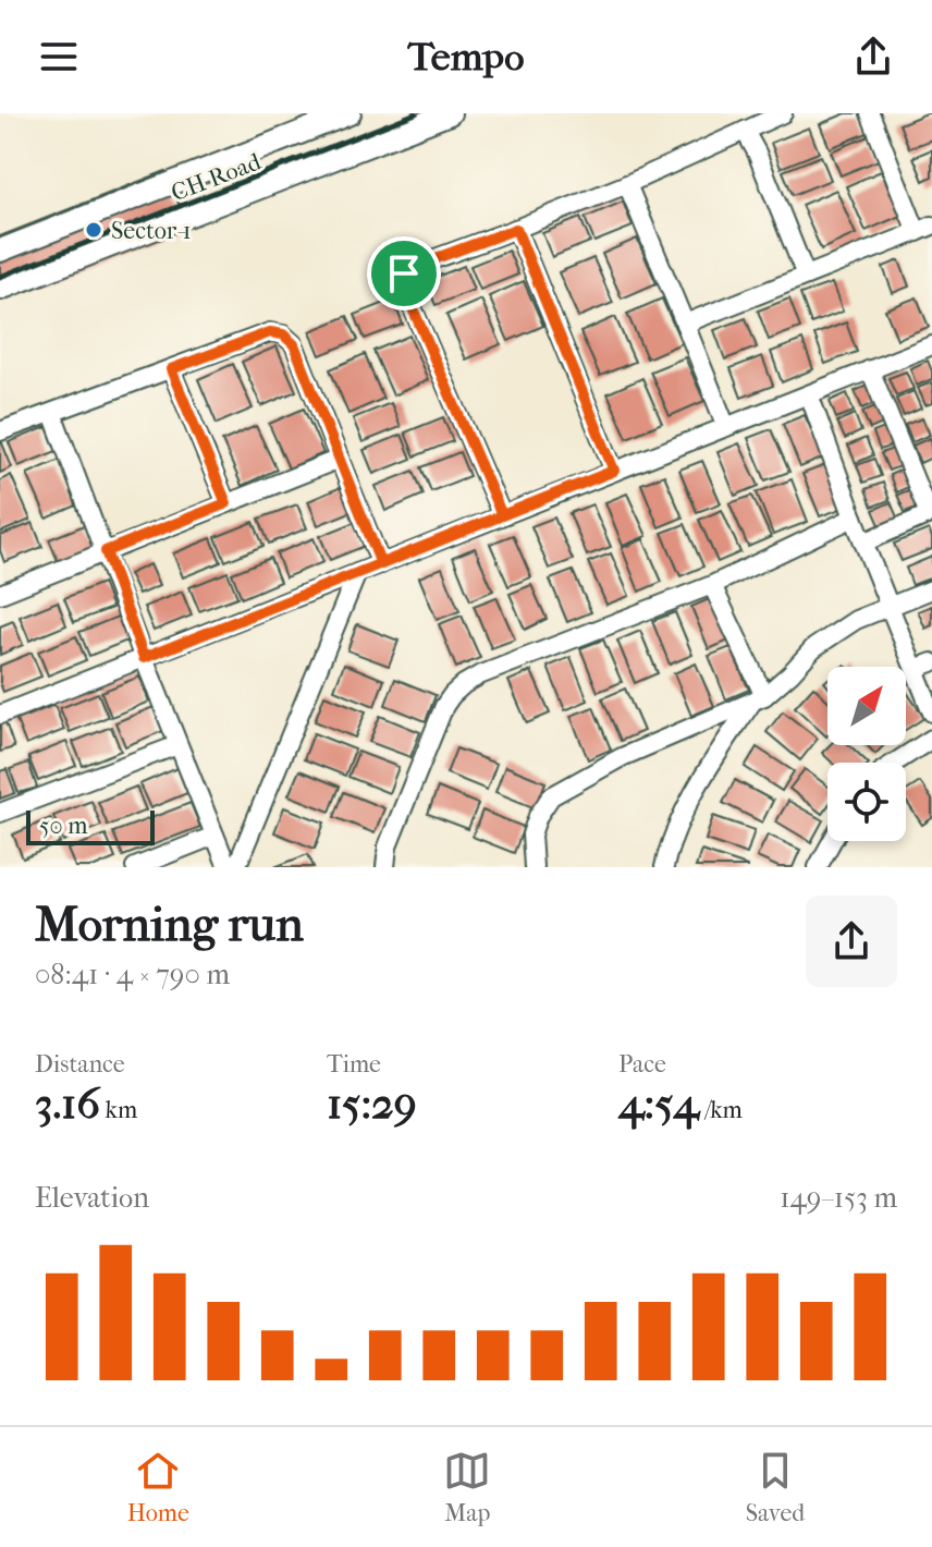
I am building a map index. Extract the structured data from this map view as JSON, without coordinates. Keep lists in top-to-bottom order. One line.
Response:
{"streets":{"street":["CH Road"]},"places":["Sector-1"],"scale_bar":"50 m","north":"top right","page":{"header":"Tempo","scale":"50 m","heading":["Morning run","08:41 · 4 × 790 m"],"stats":[["Distance","3.16 km"],["Time","15:29"],["Pace","4:54 /km"]],"chart":["Elevation","149–153 m"],"tabs":["Home","Map","Saved"]}}
